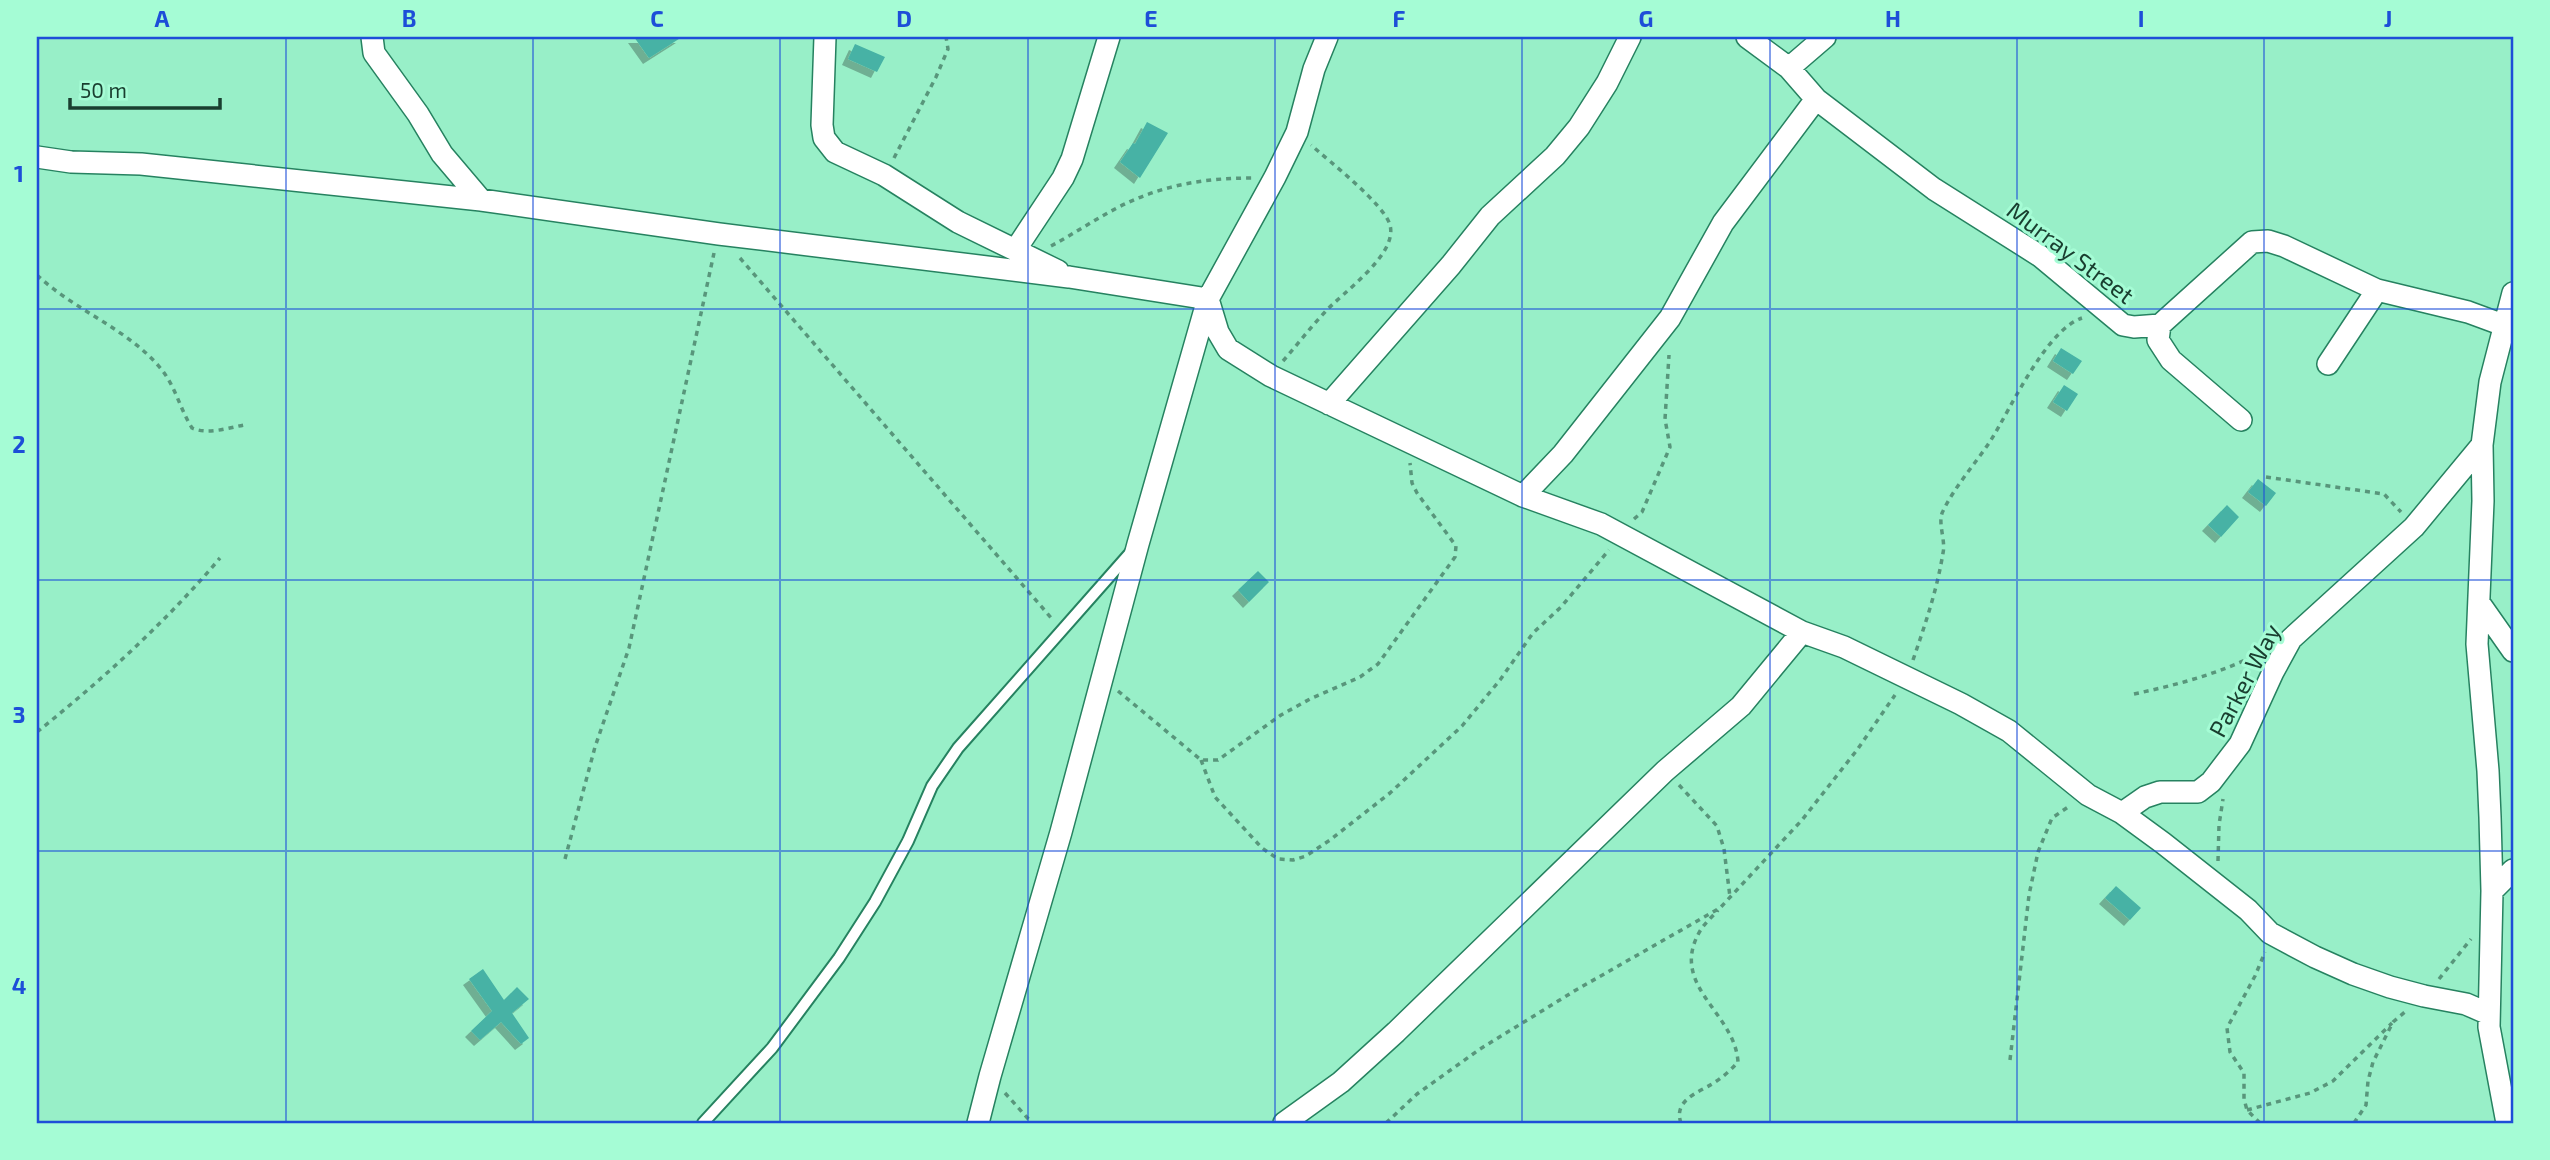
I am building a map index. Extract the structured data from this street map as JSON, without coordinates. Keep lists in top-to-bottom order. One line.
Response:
{"streets":{"street":["Murray Street","Parker Way"]},"scale_bar":"50 m","grid":{"columns":["A","B","C","D","E","F","G","H","I","J"],"rows":["1","2","3","4"]}}
